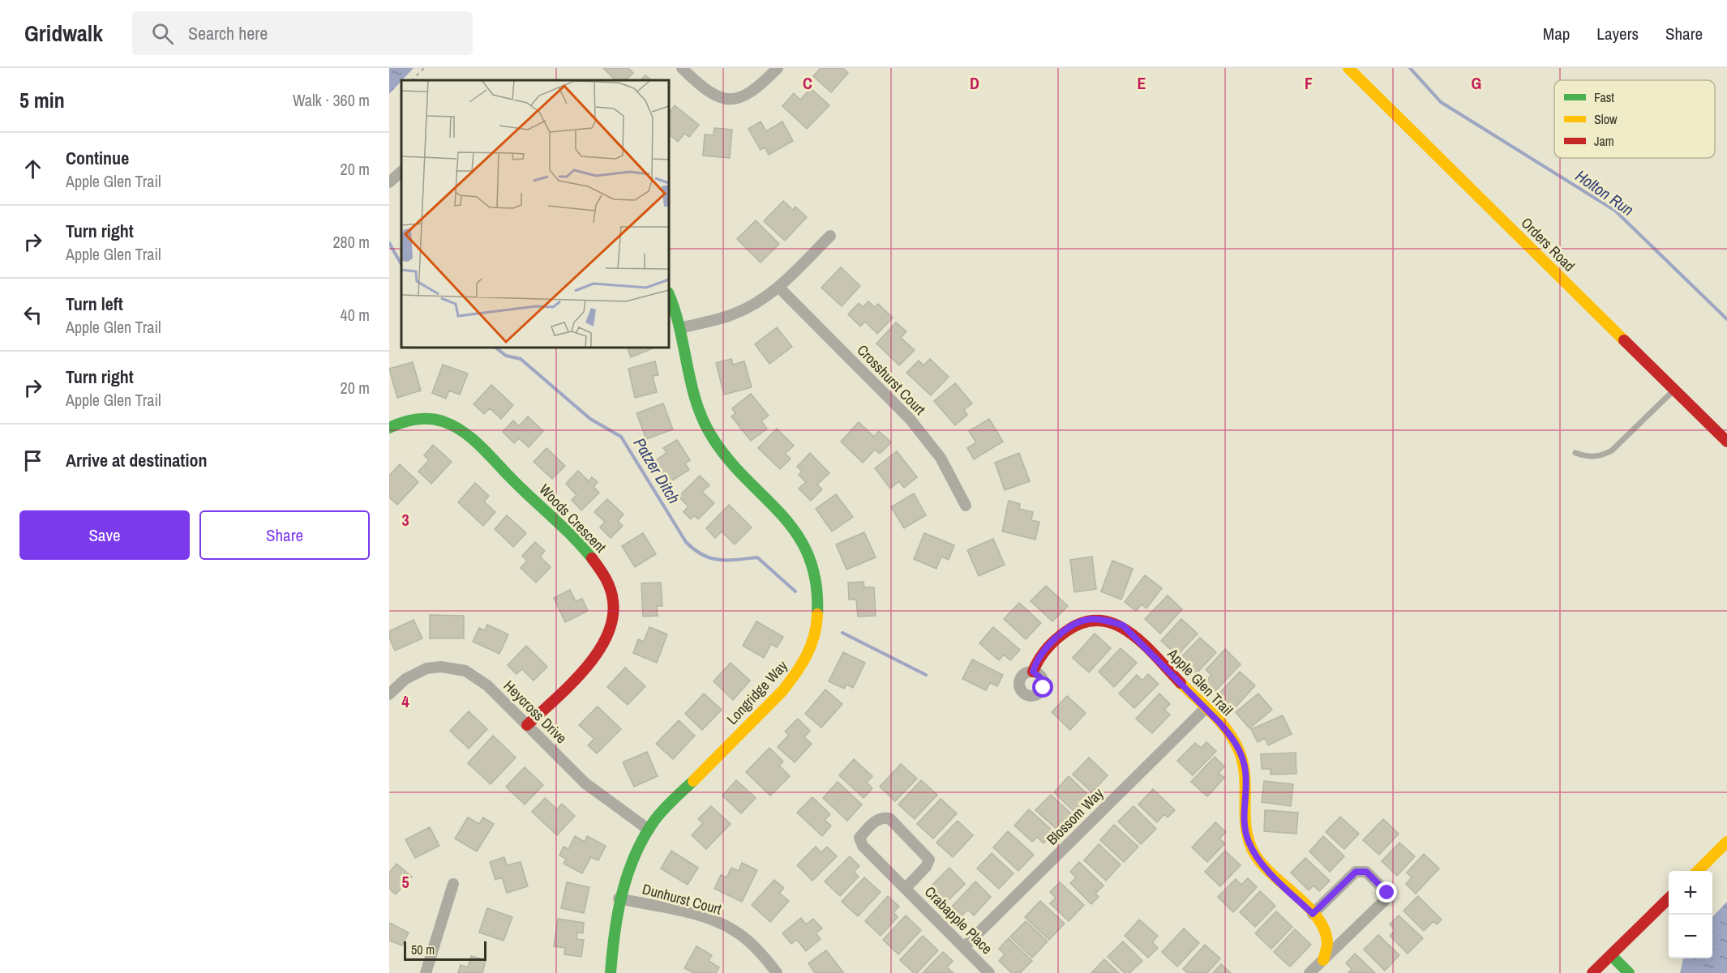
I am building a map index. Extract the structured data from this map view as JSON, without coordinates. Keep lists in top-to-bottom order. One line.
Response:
{"streets":{"street":["Orders Road","Crosshurst Court","Woods Crescent","Apple Glen Trail","Longridge Way","Heycross Drive","Blossom Way","Dunhurst Court","Crabapple Place"]},"crossings":[["Woods Crescent","Heycross Drive"],["Apple Glen Trail","Blossom Way"],["Longridge Way","Heycross Drive"],["Longridge Way","Dunhurst Court"],["Blossom Way","Crabapple Place"]],"water":["Holton Run","Patzer Ditch"],"legend":["Fast","Slow","Jam"],"scale_bar":"50 m","page":{"header":"Gridwalk","search":"Search here","nav":["Map","Layers","Share"],"heading":["5 min","Walk · 360 m"],"list":[["Continue","Apple Glen Trail","20 m"],["Turn right","Apple Glen Trail","280 m"],["Turn left","Apple Glen Trail","40 m"],["Turn right","Apple Glen Trail","20 m"],"Arrive at destination"],"buttons":["Save","Share"],"map_buttons":["+","−"],"scale":"50 m"},"grid":{"columns":["C","D","E","F","G"],"rows":["3","4","5"]}}
